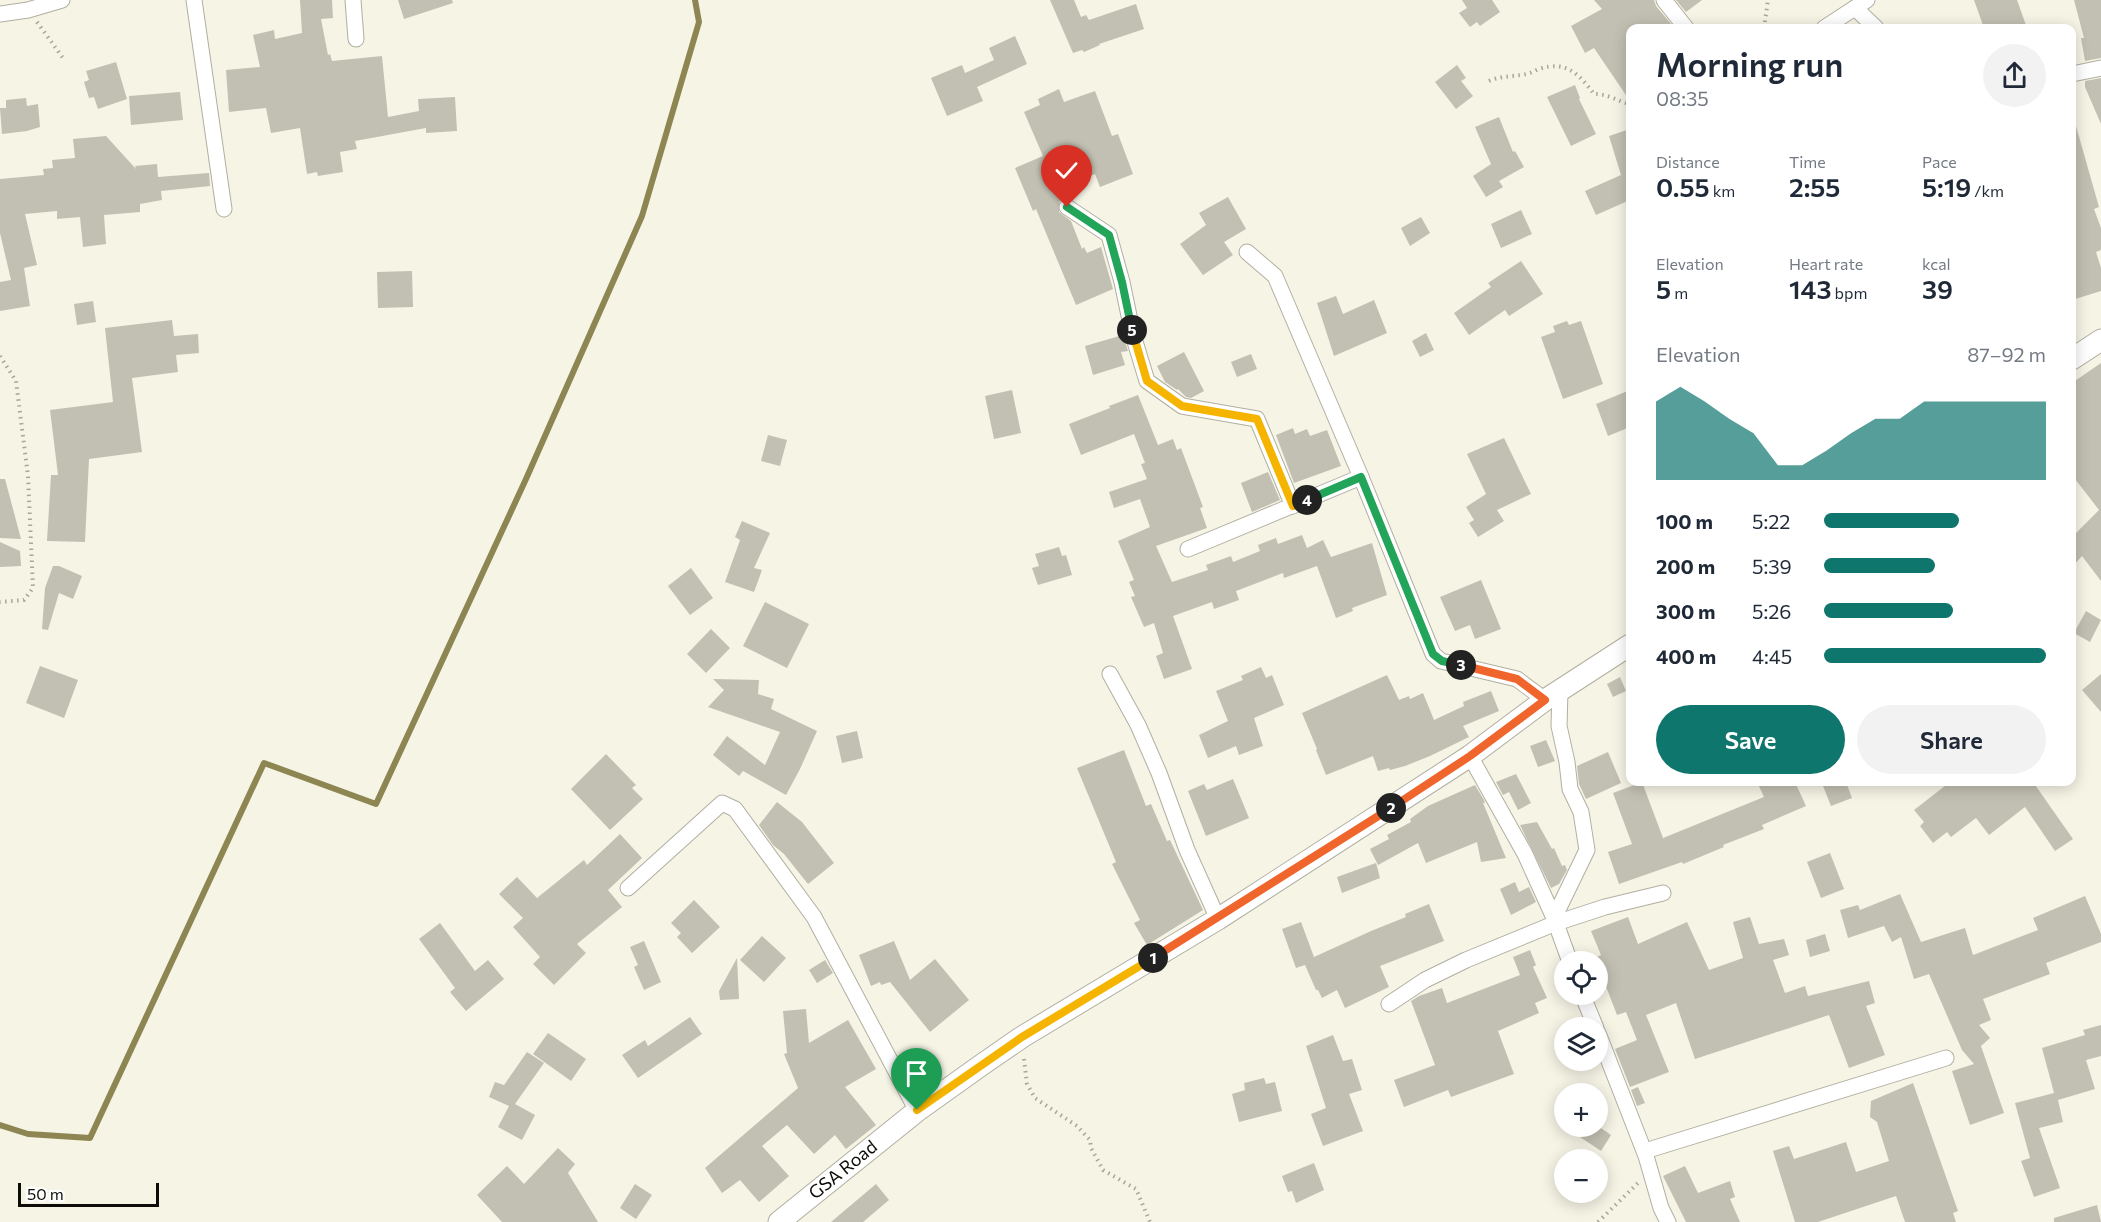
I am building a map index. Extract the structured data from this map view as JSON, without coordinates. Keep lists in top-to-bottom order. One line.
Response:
{"streets":{"street":["GSA Road"]},"scale_bar":"50 m","page":{"heading":["Morning run","08:35"],"stats":[["Distance","0.55 km"],["Time","2:55"],["Pace","5:19 /km"],["Elevation","5 m"],["Heart rate","143 bpm"],["kcal","39"]],"pins":["5","4","3","2","1"],"chart":["Elevation","87–92 m"],"list":[{"name":"100 m","note":"5:22"},{"name":"200 m","note":"5:39"},{"name":"300 m","note":"5:26"},{"name":"400 m","note":"4:45"}],"buttons":["Save","Share"],"map_buttons":["+","−"],"scale":"50 m"}}
